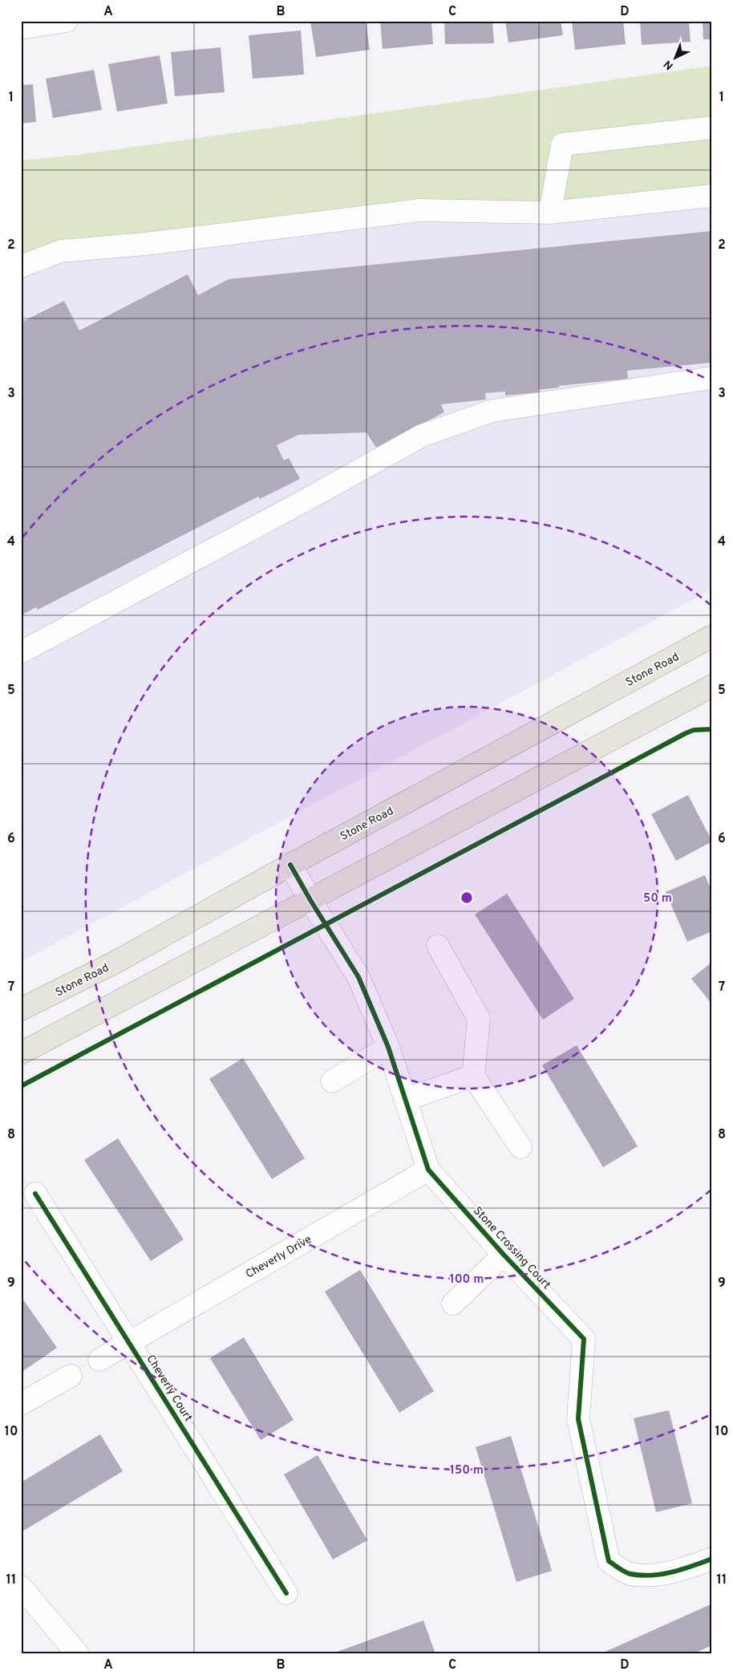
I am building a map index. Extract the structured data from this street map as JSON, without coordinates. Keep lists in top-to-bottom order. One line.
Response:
{"streets":{"main road":["Stone Road"],"street":["Stone Crossing Court","Cheverly Drive","Cheverly Court"]},"crossings":[["Stone Road","Stone Crossing Court"],["Stone Crossing Court","Cheverly Drive"],["Cheverly Drive","Cheverly Court"]],"north":"bottom left","grid":{"columns":["A","B","C","D"],"rows":["1","2","3","4","5","6","7","8","9","10","11"]},"rings":["50 m","100 m","150 m"]}
